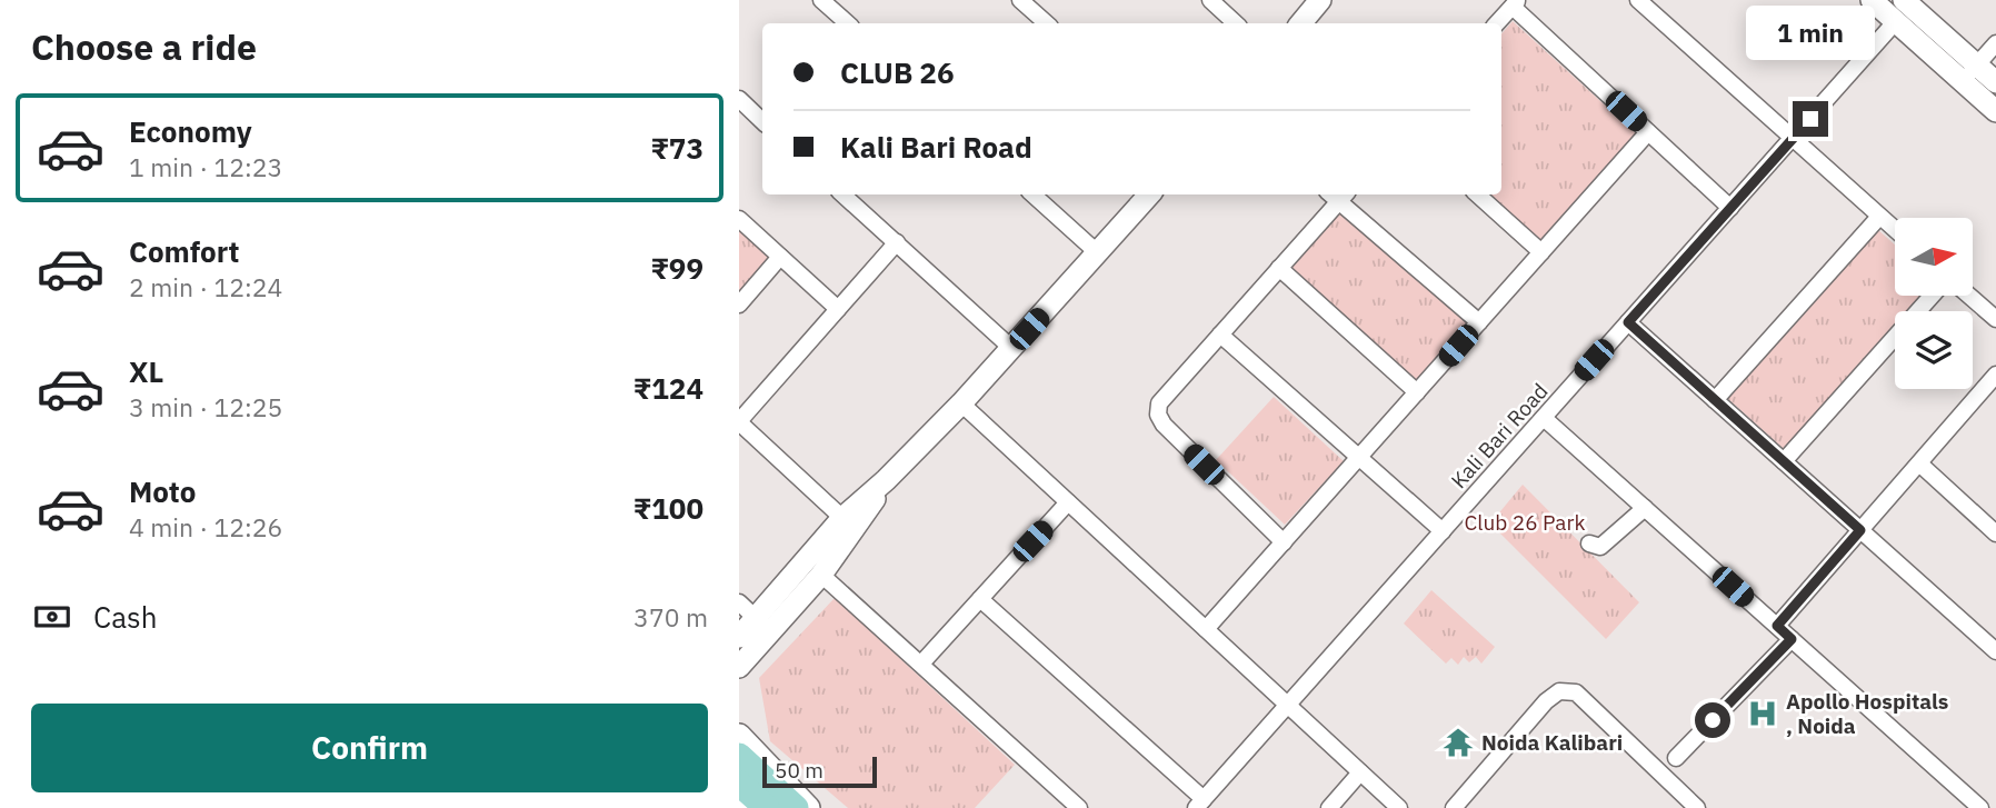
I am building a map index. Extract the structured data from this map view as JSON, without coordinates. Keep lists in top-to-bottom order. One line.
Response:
{"streets":{"street":["Kali Bari Road"]},"parks":["Club 26 Park"],"places":{"hospital":["Apollo Hospitals , Noida"],"temple":["Noida Kalibari"]},"scale_bar":"50 m","north":"right","page":{"heading":"Choose a ride","bubble":"1 min","banner":["CLUB 26","Kali Bari Road"],"list":[{"name":"Economy","note":"1 min · 12:23","value":"₹73"},{"name":"Comfort","note":"2 min · 12:24","value":"₹99"},{"name":"XL","note":"3 min · 12:25","value":"₹124"},{"name":"Moto","note":"4 min · 12:26","value":"₹100"}],"pay":["Cash","370 m"],"buttons":"Confirm","scale":"50 m"}}
